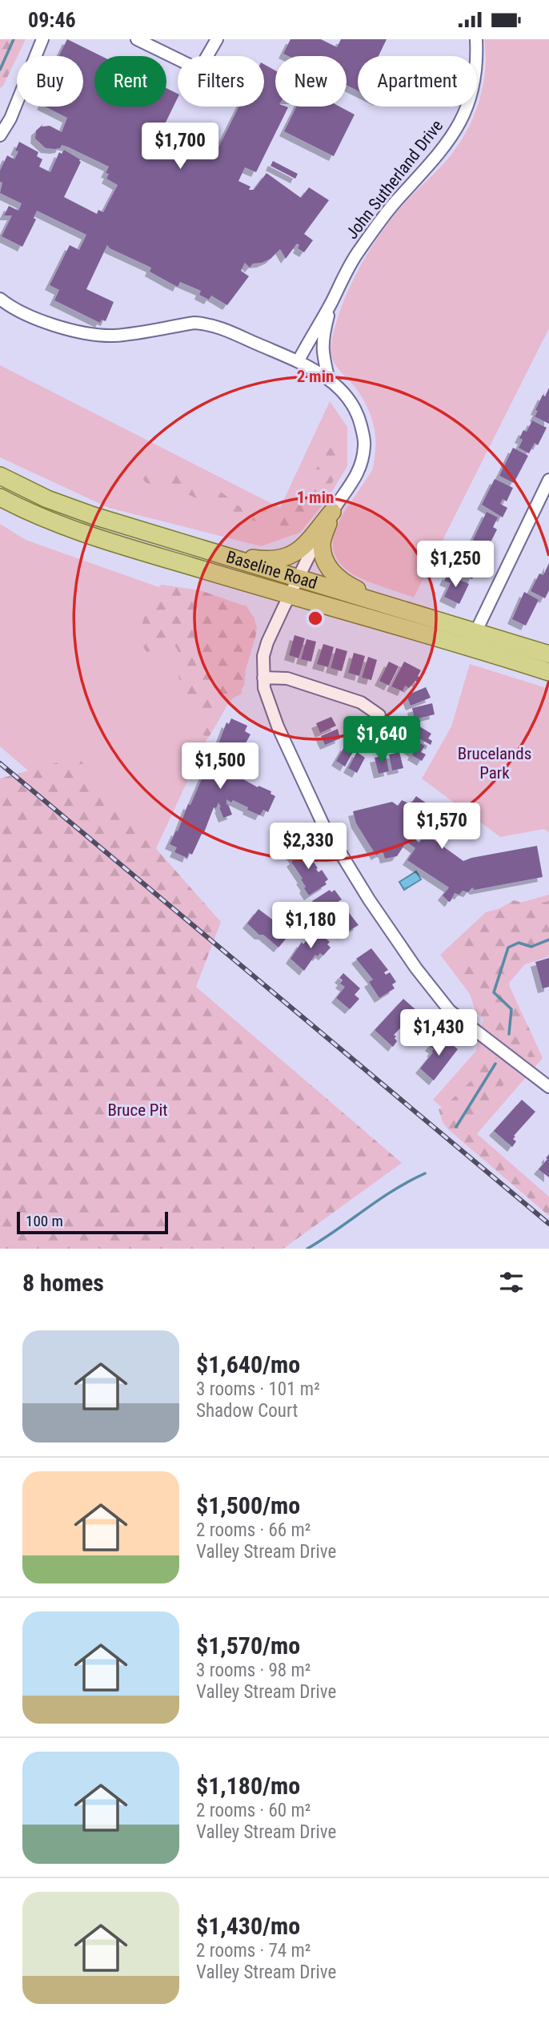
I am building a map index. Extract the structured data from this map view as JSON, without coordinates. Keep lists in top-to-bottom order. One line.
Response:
{"streets":{"main road":["Baseline Road"],"street":["John Sutherland Drive"]},"parks":["Brucelands Park","Bruce Pit"],"scale_bar":"100 m","page":{"status":"09:46","chip":["Buy","Rent","Filters","New","Apartment"],"price":["$1,700","$1,250","$1,640","$1,500","$1,570","$2,330","$1,180","$1,430"],"scale":"100 m","heading":"8 homes","list":[{"name":"$1,640/mo","note":"3 rooms · 101 m² · Shadow Court"},{"name":"$1,500/mo","note":"2 rooms · 66 m² · Valley Stream Drive"},{"name":"$1,570/mo","note":"3 rooms · 98 m² · Valley Stream Drive"},{"name":"$1,180/mo","note":"2 rooms · 60 m² · Valley Stream Drive"},{"name":"$1,430/mo","note":"2 rooms · 74 m² · Valley Stream Drive"}]},"rings":["2 min","1 min"]}
